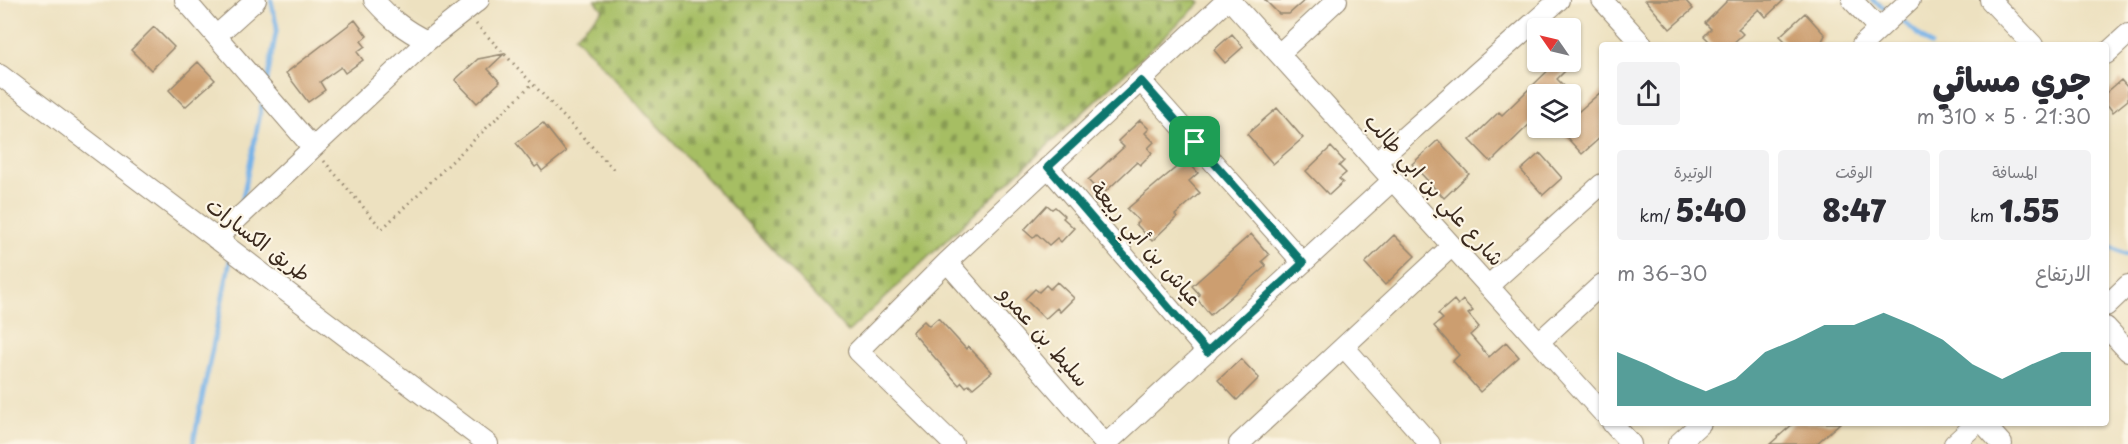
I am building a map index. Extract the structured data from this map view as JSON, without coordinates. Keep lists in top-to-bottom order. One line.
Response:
{"streets":{"street":["شارع علي بن ابي طالب","طريق الكسارات","عياش بن أبي ربيعة","سليط بن عمرو"]},"north":"top left","page":{"heading":["جري مسائي","21:30 · 5 × 310 m"],"stats":[["المسافة","1.55 km"],["الوقت","8:47"],["الوتيرة","5:40 /km"]],"chart":["الارتفاع","30–36 m"]}}
